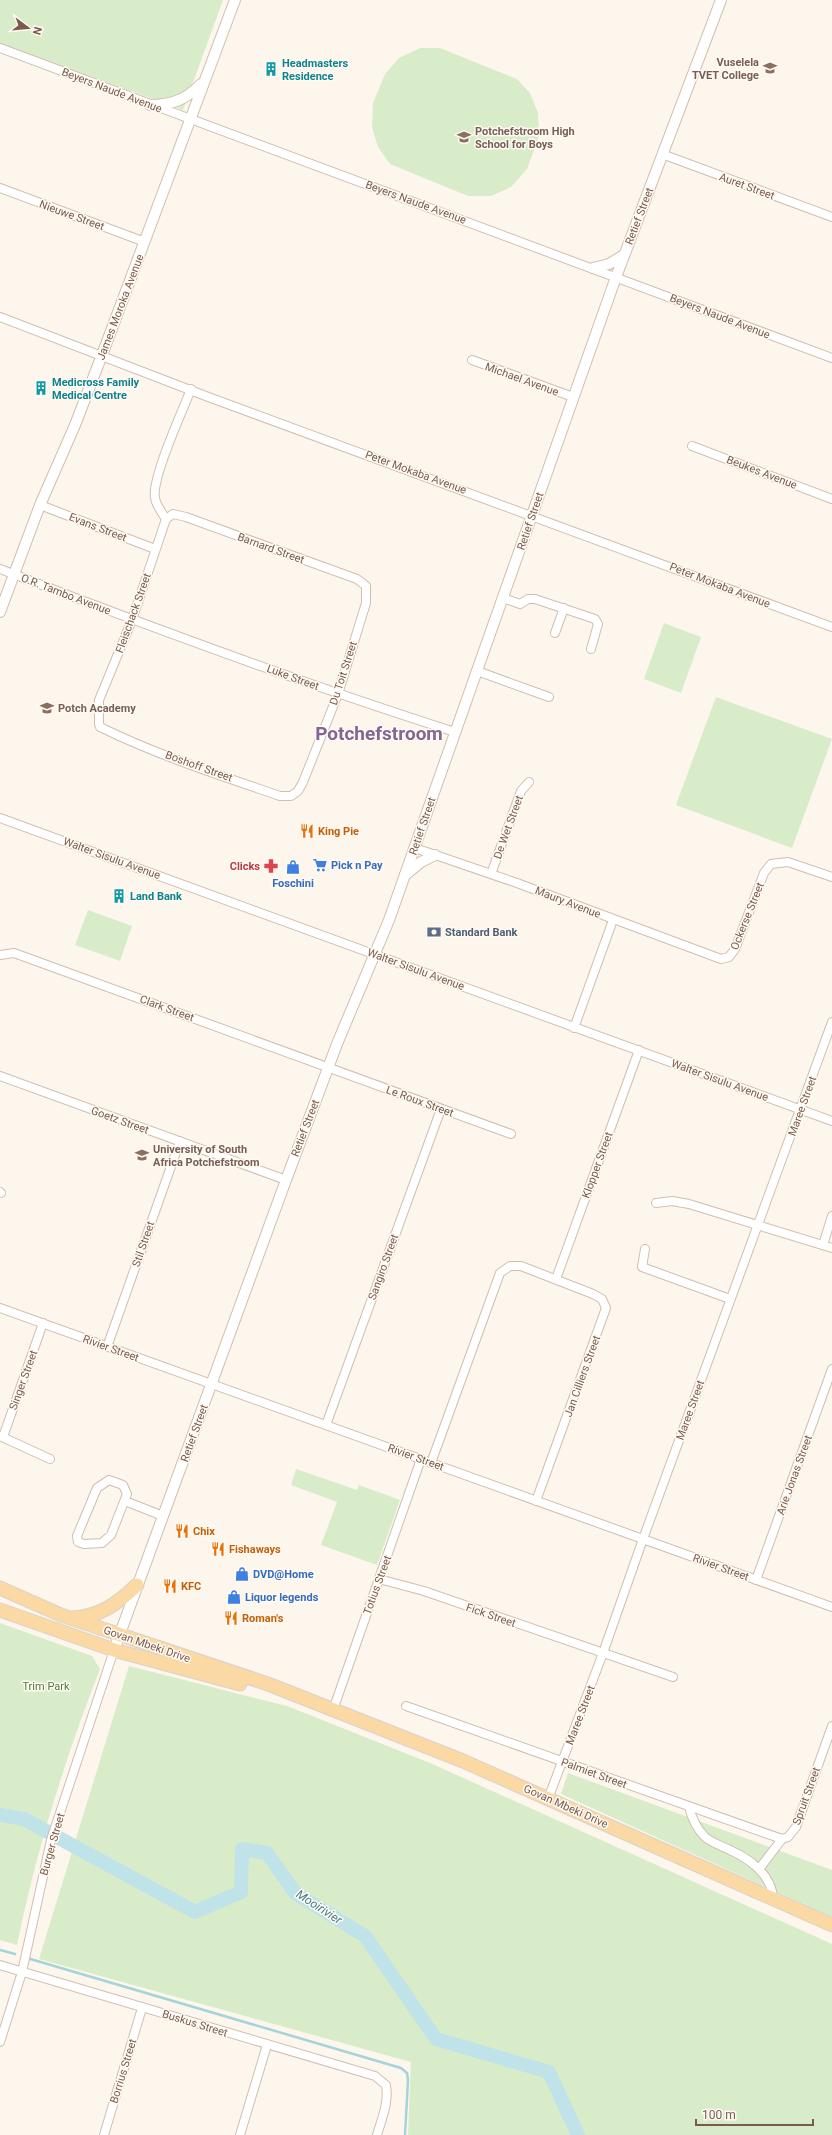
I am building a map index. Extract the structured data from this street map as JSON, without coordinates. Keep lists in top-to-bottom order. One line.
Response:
{"streets":{"main road":["Govan Mbeki Drive"],"street":["Beyers Naude Avenue","Auret Street","Nieuwe Street","Retief Street","James Moroka Avenue","Michael Avenue","Peter Mokaba Avenue","Beukes Avenue","Evans Street","Barnard Street","O.R. Tambo Avenue","Fleischack Street","Du Toit Street","Luke Street","Boshoff Street","De Wet Street","Walter Sisulu Avenue","Maury Avenue","Ockerse Street","Clark Street","Le Roux Street","Maree Street","Goetz Street","Klopper Street","Stil Street","Sangiro Street","Rivier Street","Jan Cilliers Street","Singer Street","Arie Jonas Street","Totius Street","Fick Street","Palmiet Street","Spruit Street","Burger Street","Buskus Street","Borrius Street"]},"crossings":[["Beyers Naude Avenue","Retief Street"],["Beyers Naude Avenue","James Moroka Avenue"],["Auret Street","Retief Street"],["Nieuwe Street","James Moroka Avenue"],["Retief Street","Michael Avenue"],["Retief Street","Peter Mokaba Avenue"],["Retief Street","Luke Street"],["Retief Street","Walter Sisulu Avenue"],["Retief Street","Maury Avenue"],["Retief Street","Clark Street"],["Retief Street","Le Roux Street"],["Retief Street","Goetz Street"],["Retief Street","Rivier Street"],["Retief Street","Govan Mbeki Drive"],["Retief Street","Burger Street"],["James Moroka Avenue","Peter Mokaba Avenue"],["James Moroka Avenue","Evans Street"],["James Moroka Avenue","O.R. Tambo Avenue"],["Evans Street","Fleischack Street"],["Barnard Street","Fleischack Street"],["Barnard Street","Du Toit Street"],["O.R. Tambo Avenue","Fleischack Street"],["O.R. Tambo Avenue","Luke Street"],["Fleischack Street","Luke Street"],["Fleischack Street","Boshoff Street"],["Du Toit Street","Luke Street"],["Du Toit Street","Boshoff Street"],["De Wet Street","Maury Avenue"],["Walter Sisulu Avenue","Maury Avenue"],["Walter Sisulu Avenue","Maree Street"],["Walter Sisulu Avenue","Klopper Street"],["Maury Avenue","Ockerse Street"],["Clark Street","Le Roux Street"],["Le Roux Street","Sangiro Street"],["Maree Street","Rivier Street"],["Maree Street","Fick Street"],["Maree Street","Govan Mbeki Drive"],["Maree Street","Palmiet Street"],["Goetz Street","Stil Street"],["Klopper Street","Jan Cilliers Street"],["Stil Street","Rivier Street"],["Sangiro Street","Rivier Street"],["Rivier Street","Jan Cilliers Street"],["Rivier Street","Singer Street"],["Rivier Street","Arie Jonas Street"],["Rivier Street","Totius Street"],["Totius Street","Fick Street"],["Totius Street","Govan Mbeki Drive"],["Govan Mbeki Drive","Burger Street"],["Palmiet Street","Spruit Street"],["Burger Street","Buskus Street"],["Buskus Street","Borrius Street"]],"districts":["Potchefstroom"],"water":["Mooirivier"],"parks":["Trim Park"],"places":{"school or university":["Vuselela TVET College","Potchefstroom High School for Boys","Potch Academy","University of South Africa Potchefstroom"],"building":["Headmasters Residence","Medicross Family Medical Centre","Land Bank"],"restaurant":["King Pie","Chix","Fishaways","KFC","Roman's"],"supermarket":["Pick n Pay"],"pharmacy":["Clicks"],"shop":["Foschini","DVD@Home","Liquor legends"],"bank":["Standard Bank"]},"scale_bar":"100 m","north":"right"}
